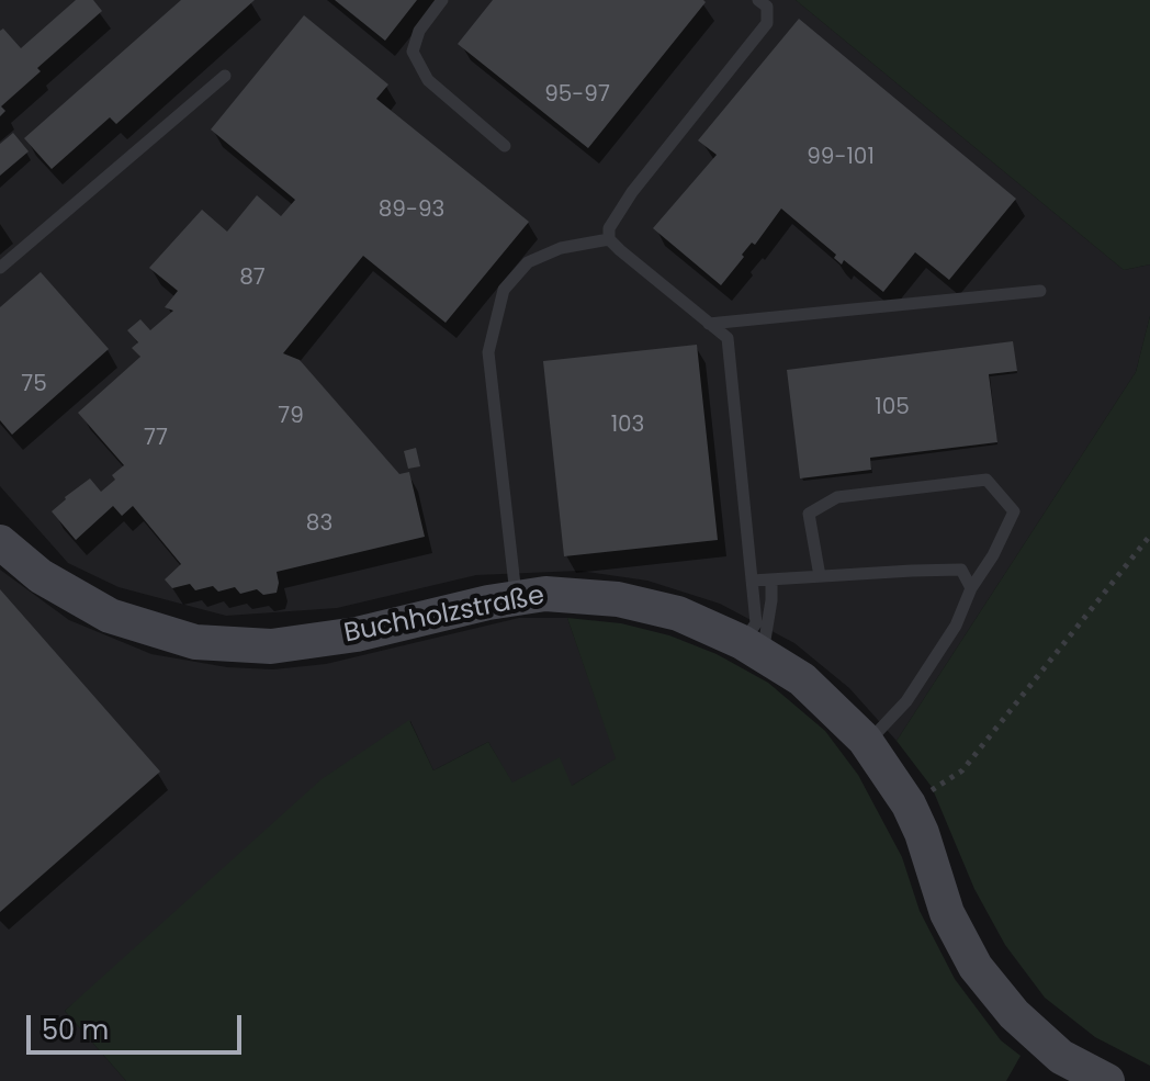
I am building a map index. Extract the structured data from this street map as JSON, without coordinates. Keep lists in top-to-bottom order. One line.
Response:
{"streets":{"street":["Buchholzstraße"]},"house_numbers":["95-97","99-101","89-93","87","75","105","79","103","77","83"],"scale_bar":"50 m"}
